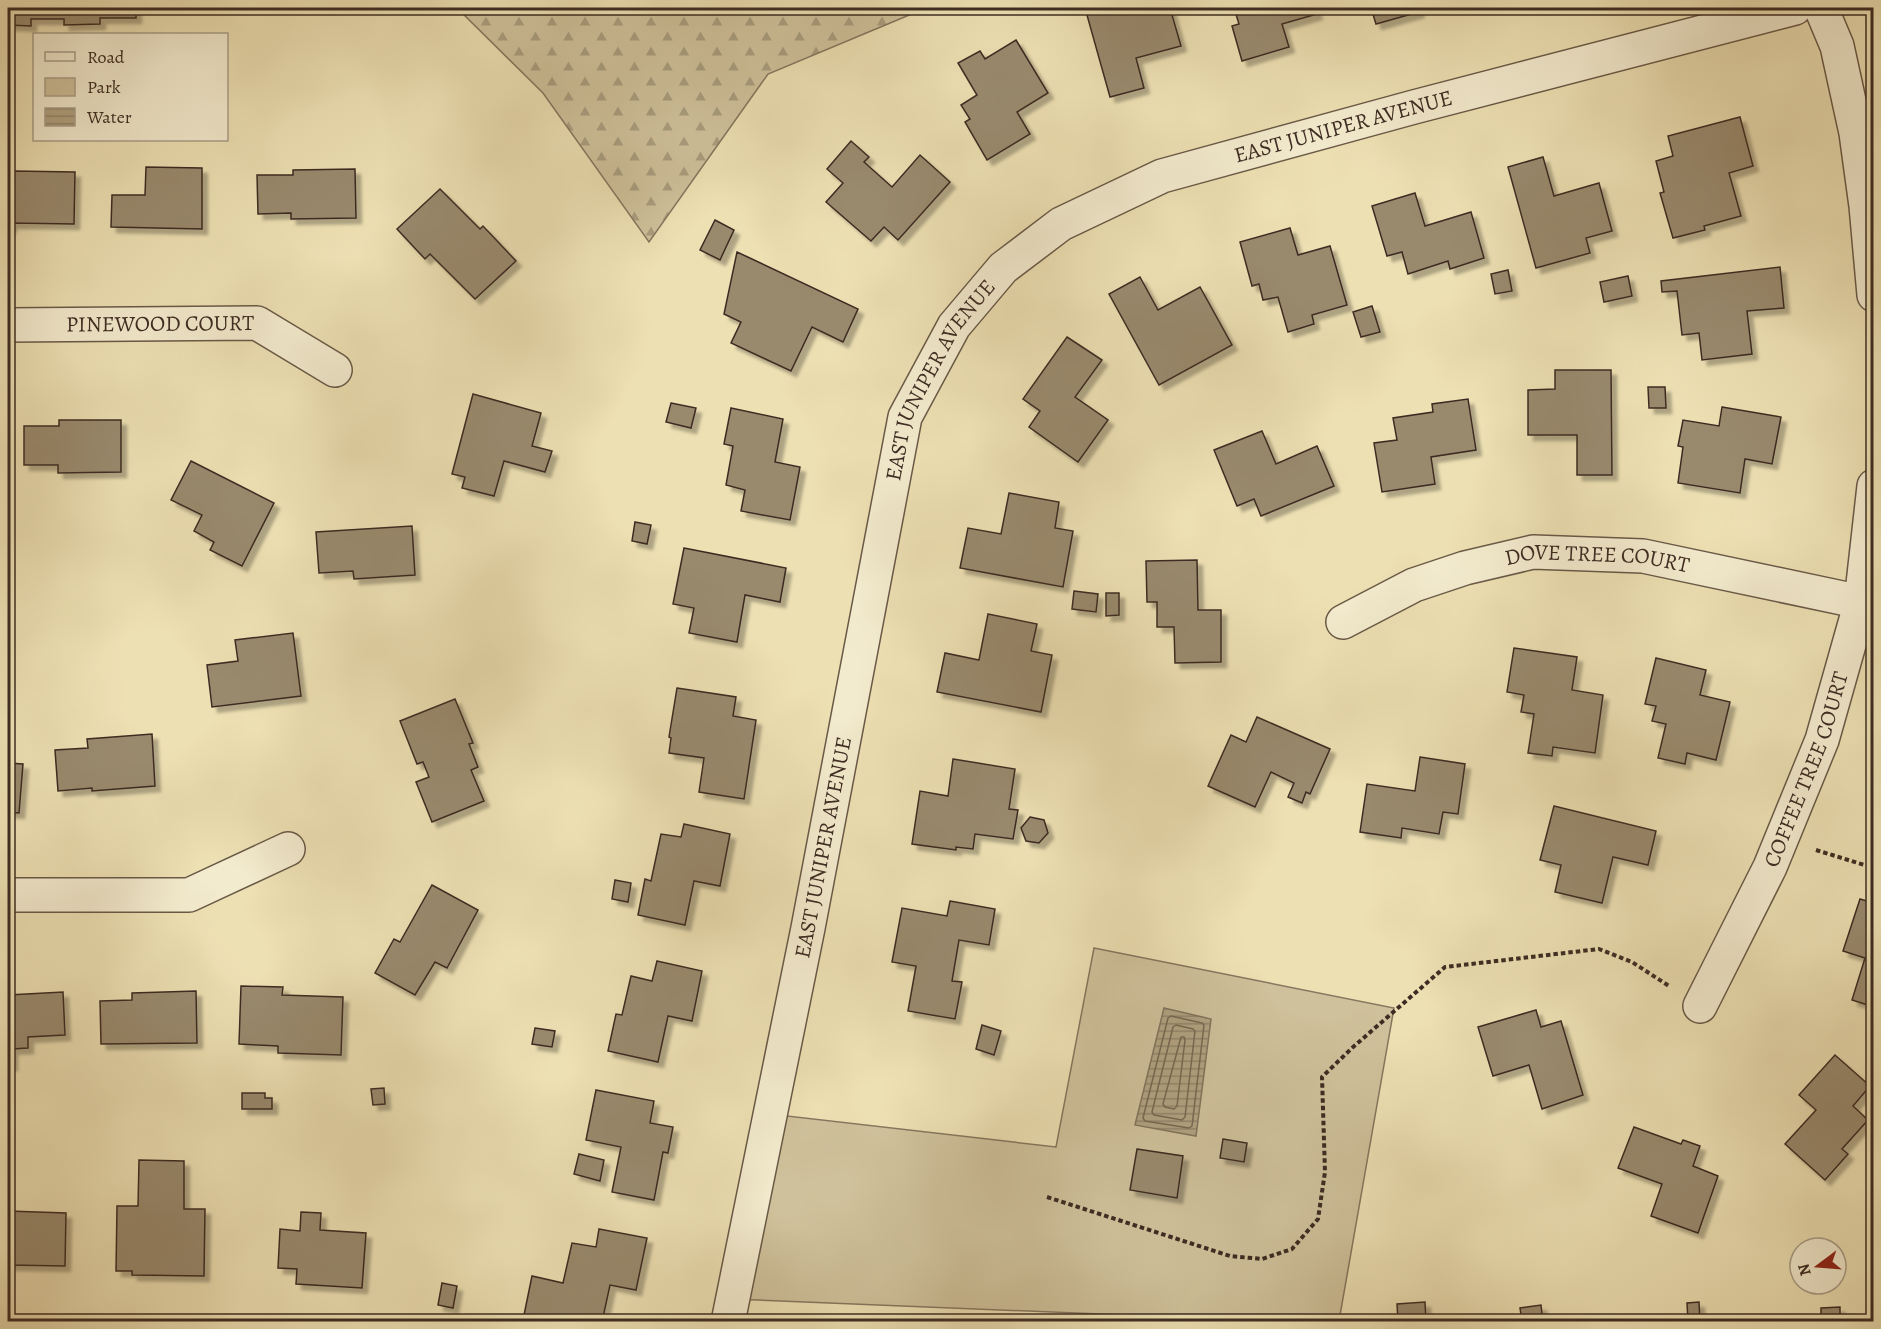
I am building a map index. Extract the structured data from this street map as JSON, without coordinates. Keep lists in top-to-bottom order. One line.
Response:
{"streets":{"street":["EAST JUNIPER AVENUE","PINEWOOD COURT","DOVE TREE COURT","COFFEE TREE COURT"]},"crossings":[["DOVE TREE COURT","COFFEE TREE COURT"]],"legend":["Road","Park","Water"],"north":"left"}
